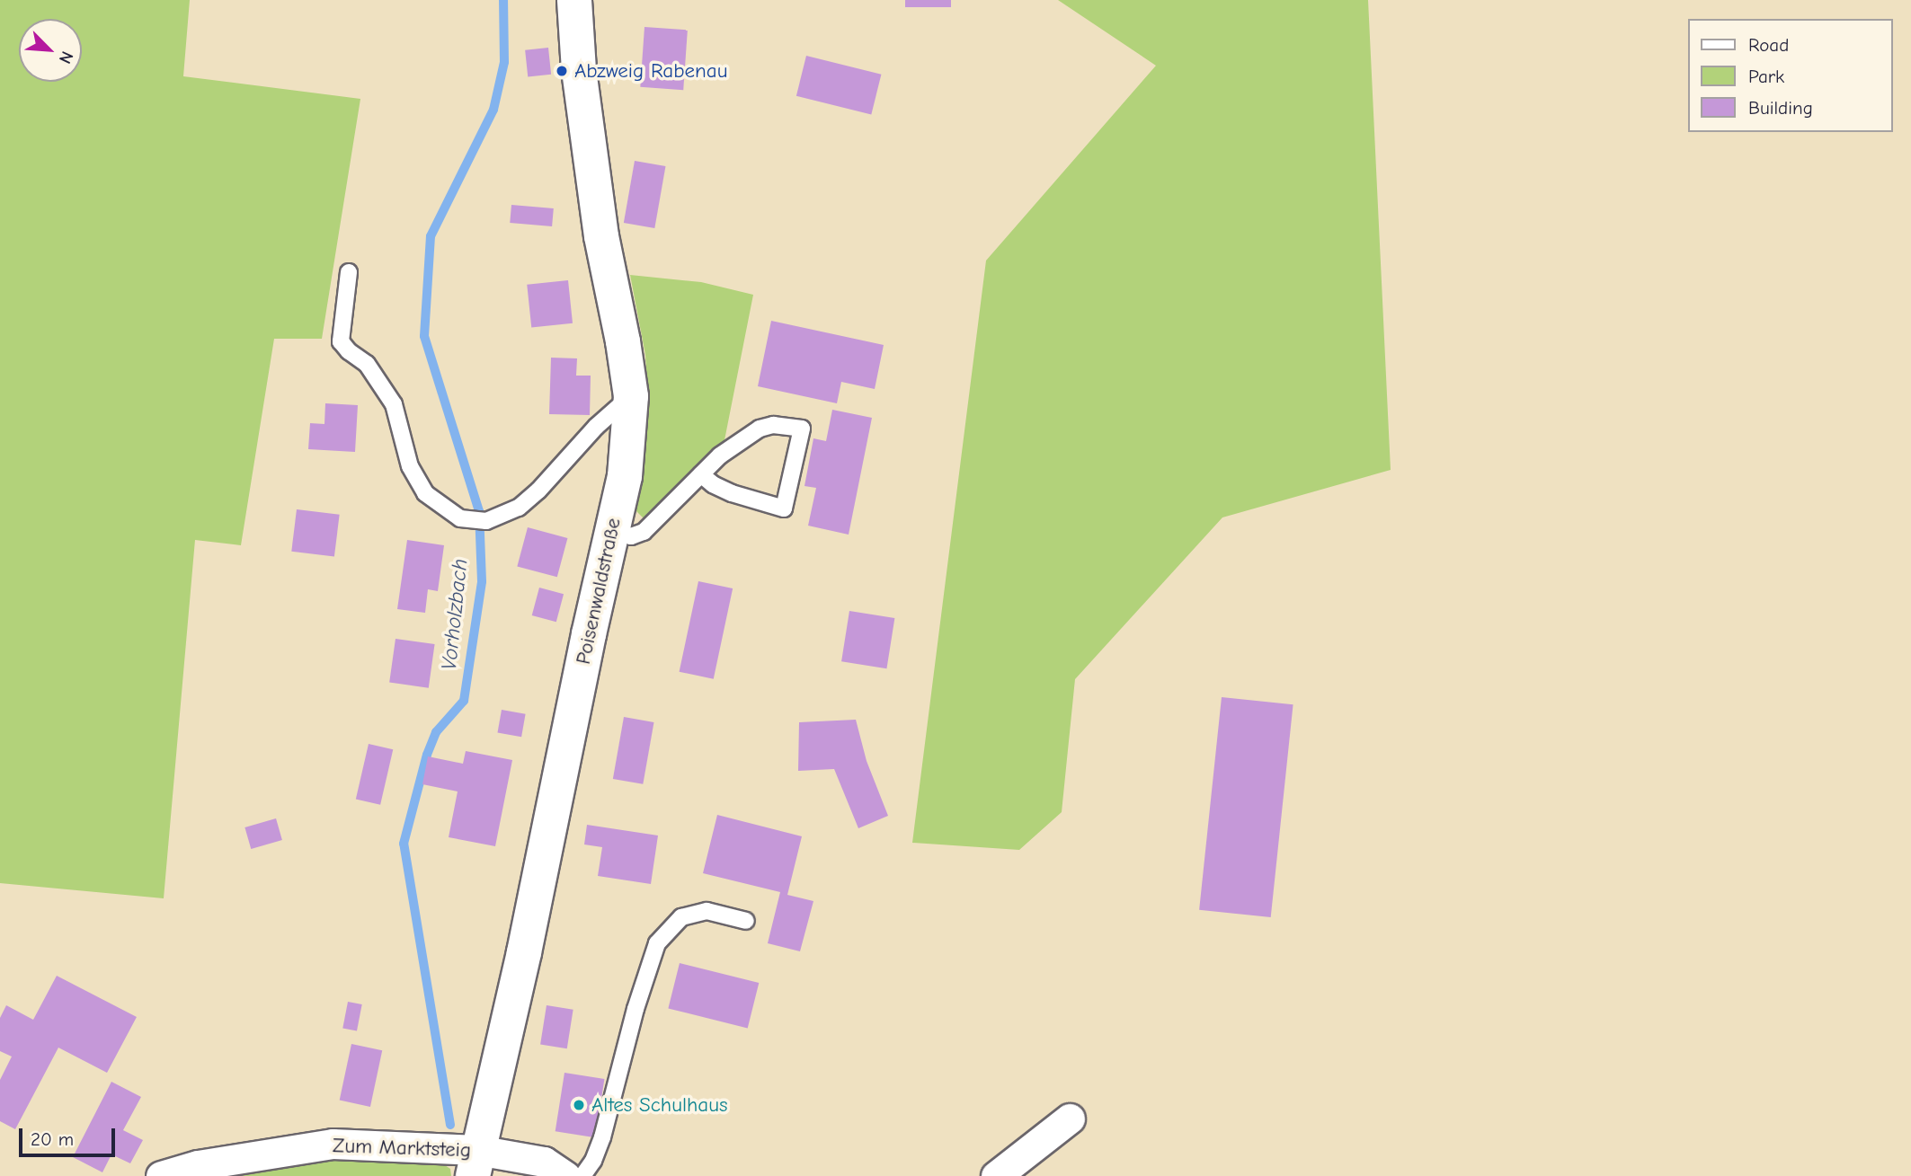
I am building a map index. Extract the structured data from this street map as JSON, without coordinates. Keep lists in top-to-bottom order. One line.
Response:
{"streets":{"street":["Poisenwaldstraße","Zum Marktsteig"]},"crossings":[["Poisenwaldstraße","Zum Marktsteig"]],"water":["Vorholzbach"],"places":["Abzweig Rabenau","Altes Schulhaus"],"legend":["Road","Park","Building"],"scale_bar":"20 m","north":"bottom right"}
